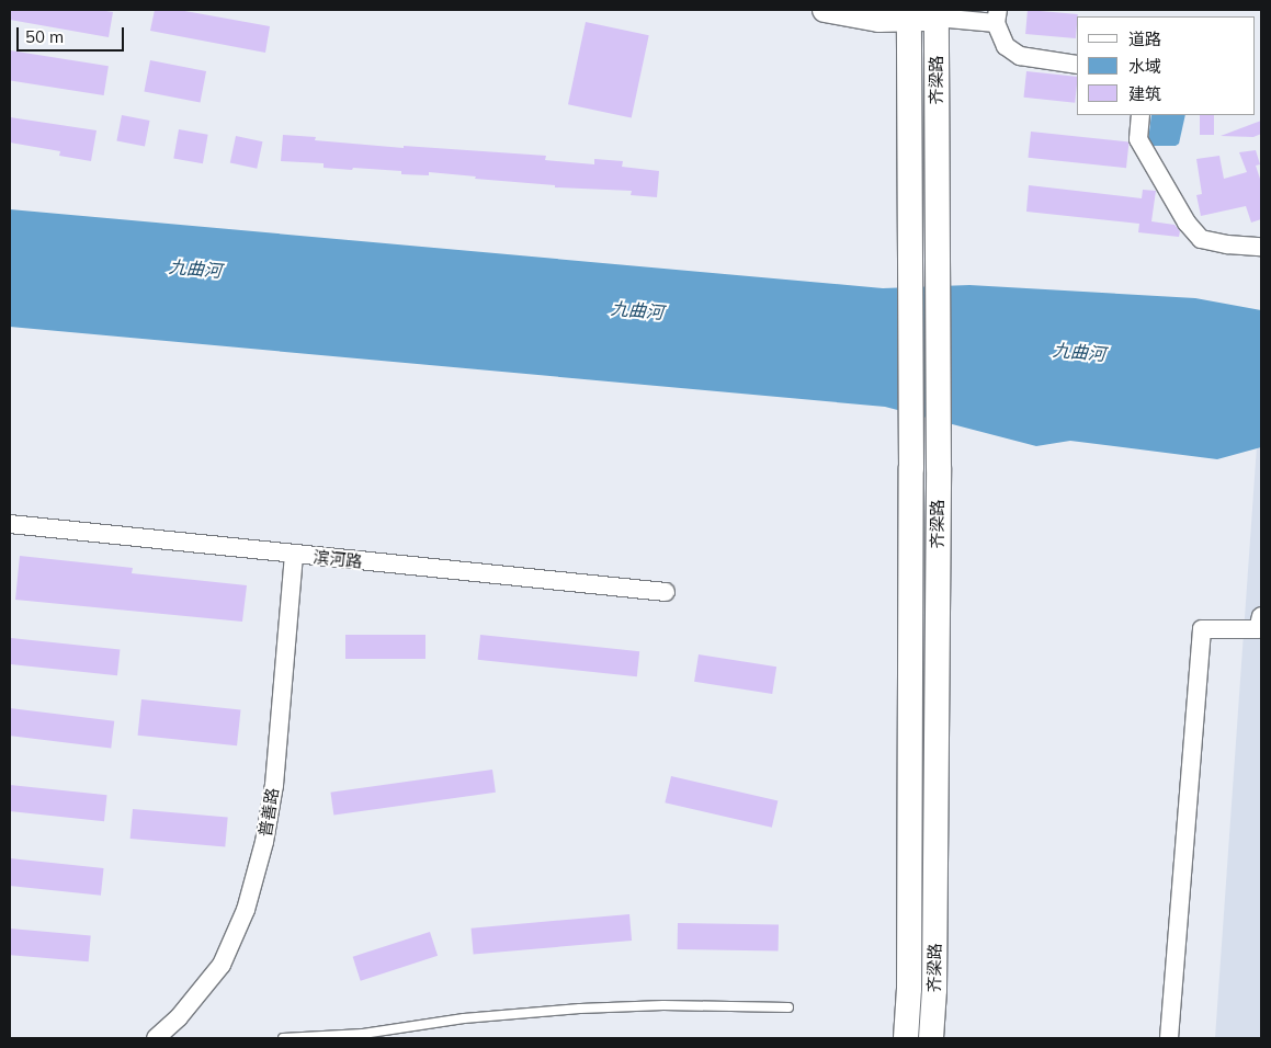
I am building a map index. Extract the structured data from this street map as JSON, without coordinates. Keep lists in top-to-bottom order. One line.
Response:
{"streets":{"main road":["齐梁路"],"street":["滨河路","普善路"]},"crossings":[["滨河路","普善路"]],"water":["九曲河"],"legend":["道路","水域","建筑"],"scale_bar":"50 m"}
